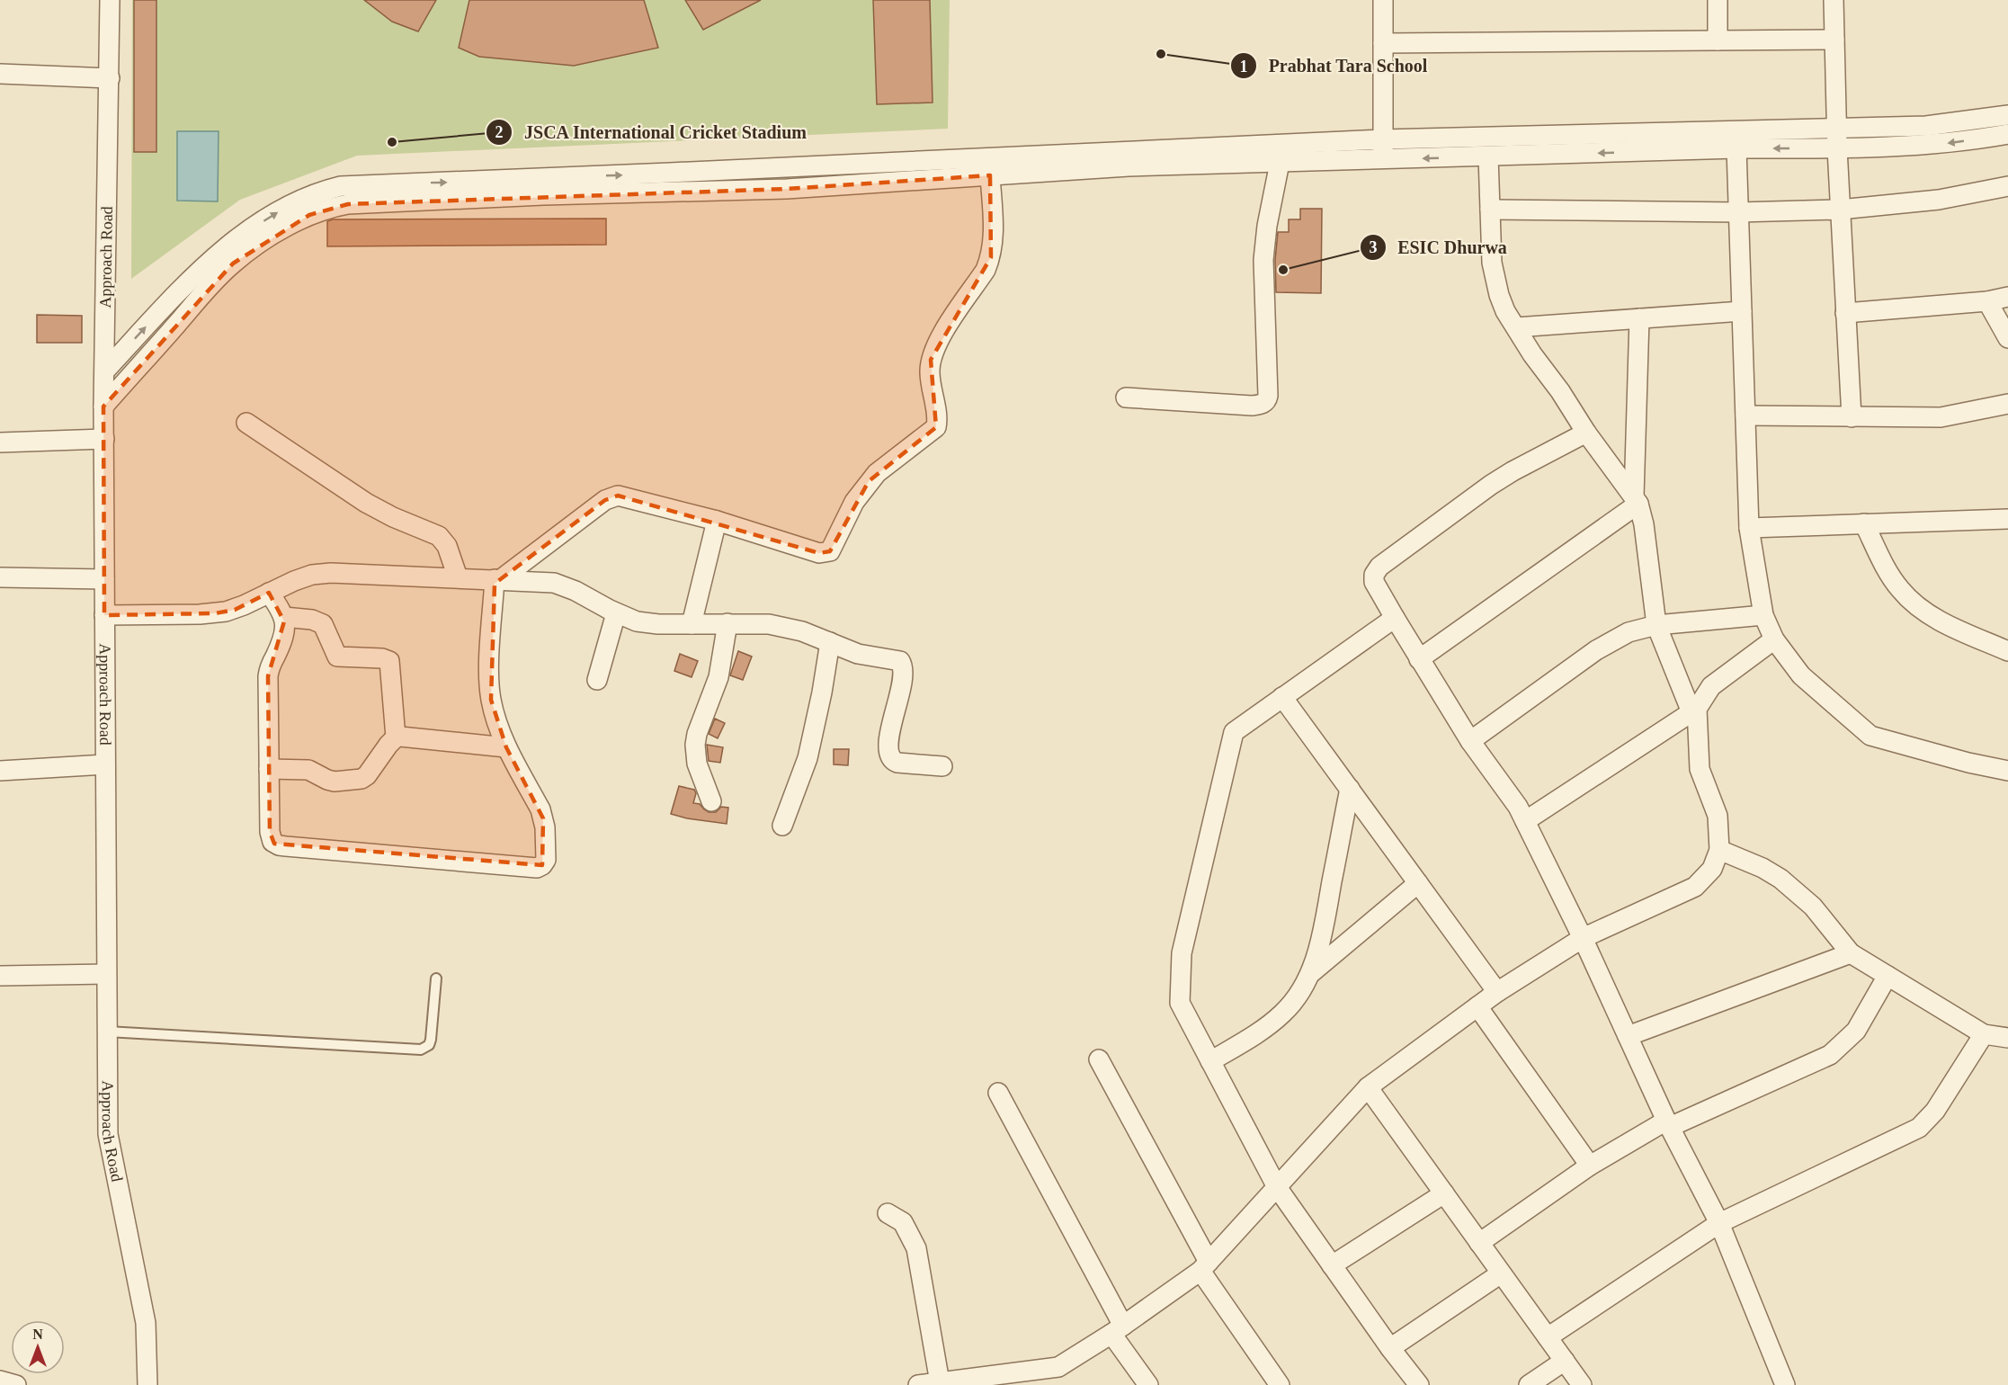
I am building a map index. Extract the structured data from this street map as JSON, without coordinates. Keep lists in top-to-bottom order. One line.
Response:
{"streets":{"street":["Approach Road"]},"places":["Prabhat Tara School","JSCA International Cricket Stadium","ESIC Dhurwa"],"north":"top"}
